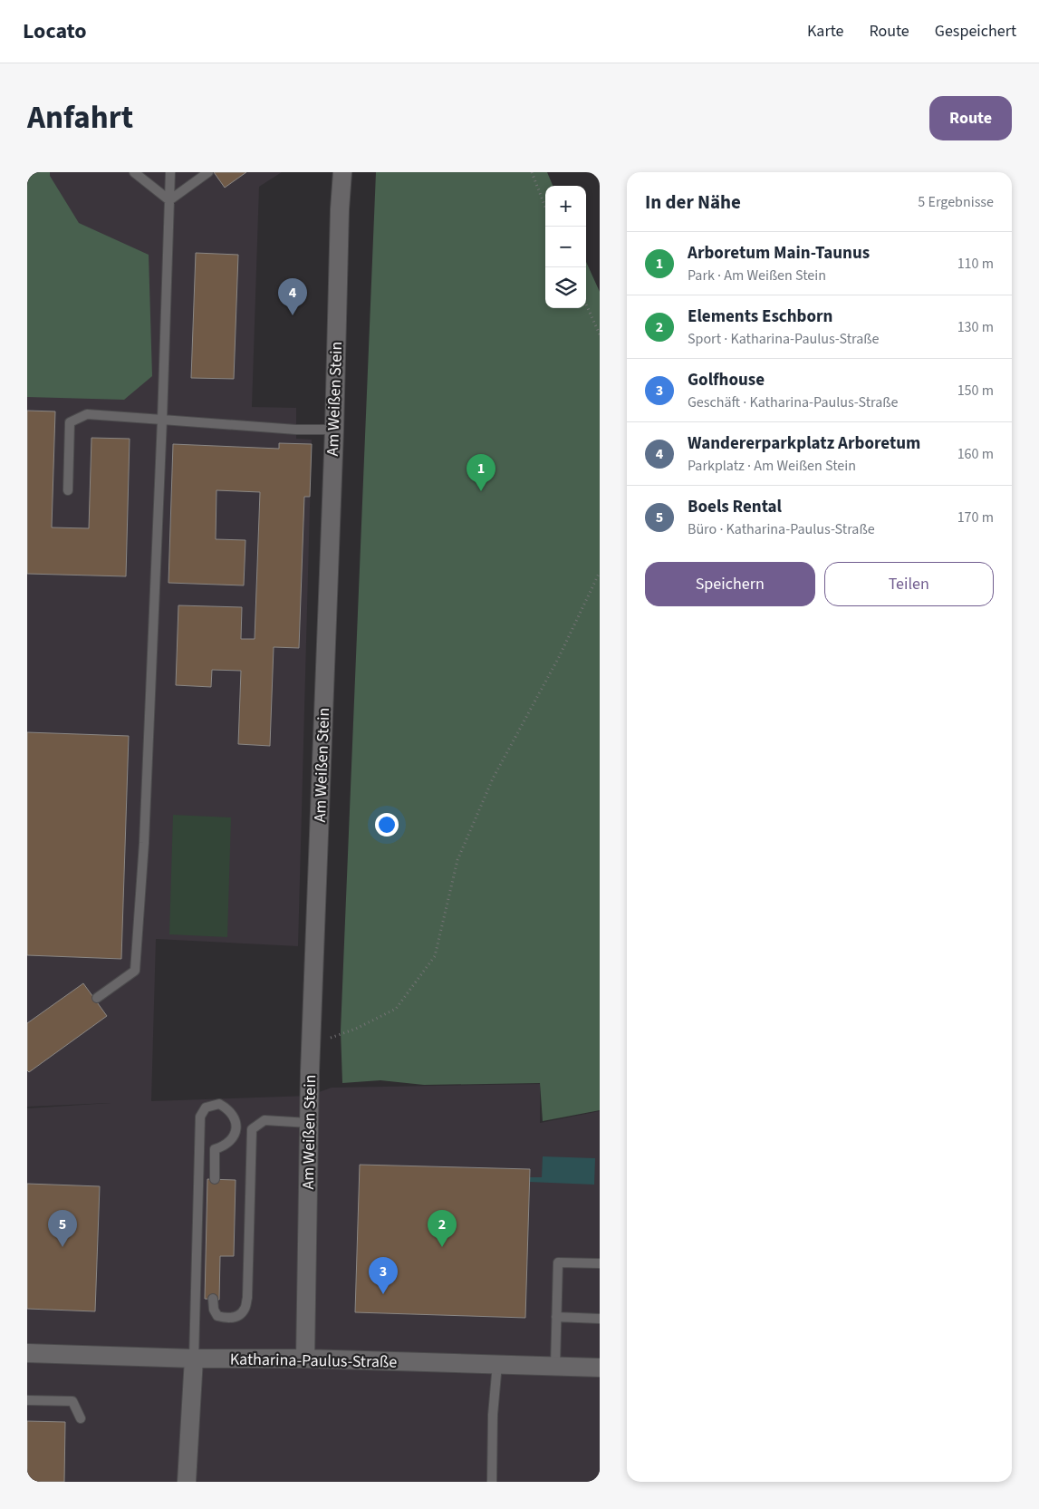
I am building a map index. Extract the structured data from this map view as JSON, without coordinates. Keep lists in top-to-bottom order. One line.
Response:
{"streets":{"street":["Am Weißen Stein","Katharina-Paulus-Straße"]},"crossings":[["Am Weißen Stein","Katharina-Paulus-Straße"]],"page":{"header":"Locato","nav":["Karte","Route","Gespeichert"],"title":"Anfahrt","buttons":["Route",["Speichern","Teilen"]],"heading":["In der Nähe","5 Ergebnisse"],"map_buttons":["+","−"],"list":[{"mark":"1","name":"Arboretum Main-Taunus","note":"Park · Am Weißen Stein","value":"110 m"},{"mark":"2","name":"Elements Eschborn","note":"Sport · Katharina-Paulus-Straße","value":"130 m"},{"mark":"3","name":"Golfhouse","note":"Geschäft · Katharina-Paulus-Straße","value":"150 m"},{"mark":"4","name":"Wandererparkplatz Arboretum","note":"Parkplatz · Am Weißen Stein","value":"160 m"},{"mark":"5","name":"Boels Rental","note":"Büro · Katharina-Paulus-Straße","value":"170 m"}],"pins":["4","1","2","5","3"]}}
